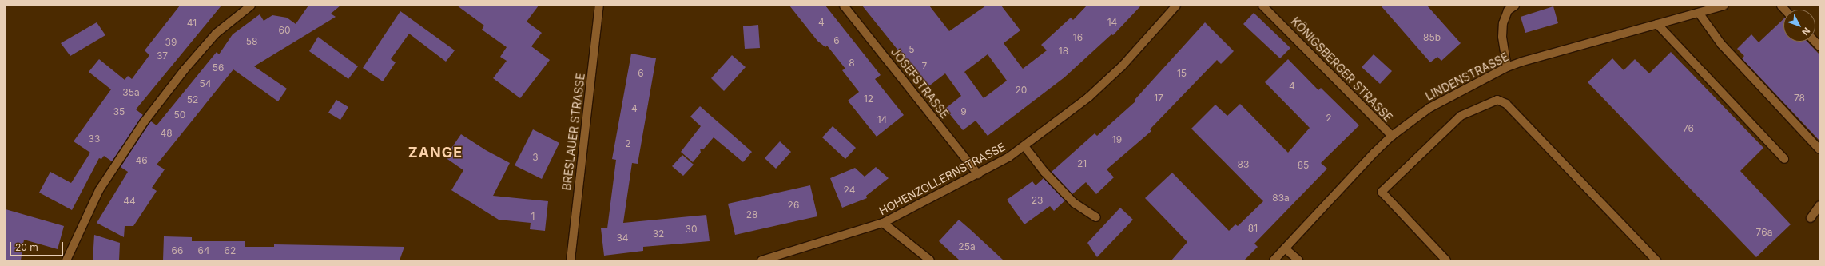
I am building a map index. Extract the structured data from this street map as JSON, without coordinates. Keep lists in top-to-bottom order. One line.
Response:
{"streets":{"street":["KÖNIGSBERGER STRASSE","LINDENSTRASSE","JOSEFSTRASSE","BRESLAUER STRASSE","HOHENZOLLERNSTRASSE"]},"crossings":[["KÖNIGSBERGER STRASSE","LINDENSTRASSE"],["JOSEFSTRASSE","HOHENZOLLERNSTRASSE"]],"districts":["ZANGE"],"house_numbers":["4","14","41","60","16","85b","6","58","39","5","18","37","8","7","56","6","15","54","4","20","35a","17","78","12","52","4","35","9","50","2","14","76","48","33","19","2","3","46","21","83","85","24","83a","23","44","26","28","1","81","30","76a","32","34","25a","66","64","62"],"scale_bar":"20 m","north":"bottom right"}
